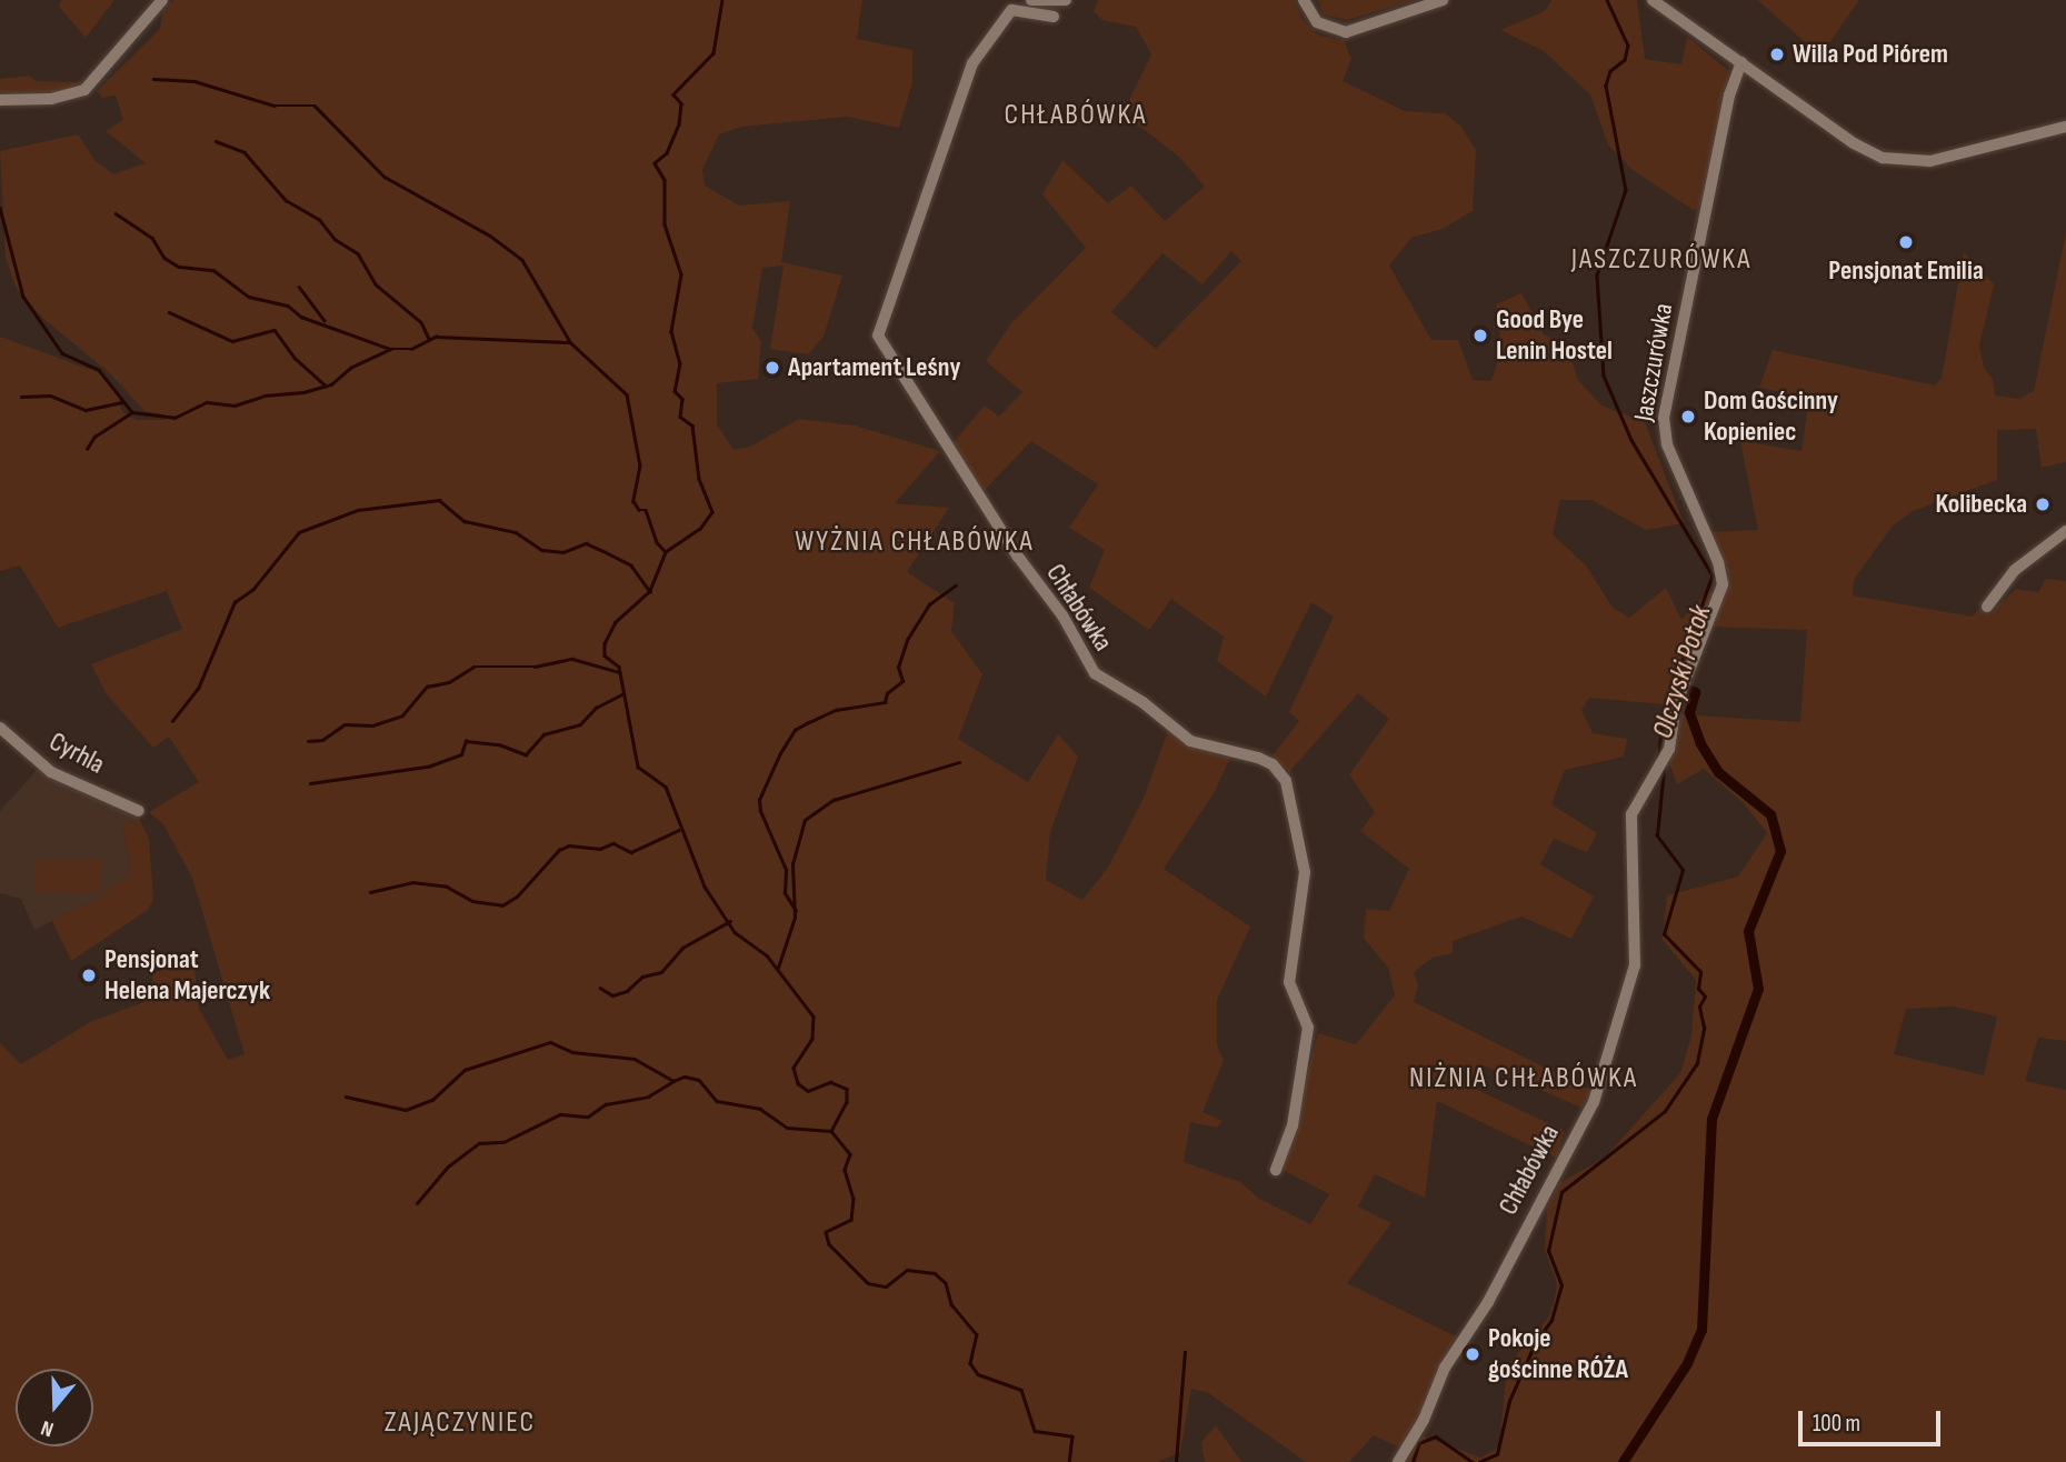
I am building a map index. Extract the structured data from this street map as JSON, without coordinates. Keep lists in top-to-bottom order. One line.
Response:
{"streets":{"street":["Jaszczurówka","Chłabówka","Cyrhla"]},"crossings":[["Jaszczurówka","Chłabówka"]],"districts":["CHŁABÓWKA","JASZCZURÓWKA","WYŻNIA CHŁABÓWKA","NIŻNIA CHŁABÓWKA","ZAJĄCZYNIEC"],"water":["Olczyski Potok"],"places":["Willa Pod Piórem","Pensjonat Emilia","Good Bye Lenin Hostel","Apartament Leśny","Dom Gościnny Kopieniec","Kolibecka","Pensjonat Helena Majerczyk","Pokoje gościnne RÓŻA"],"scale_bar":"100 m","north":"bottom"}
